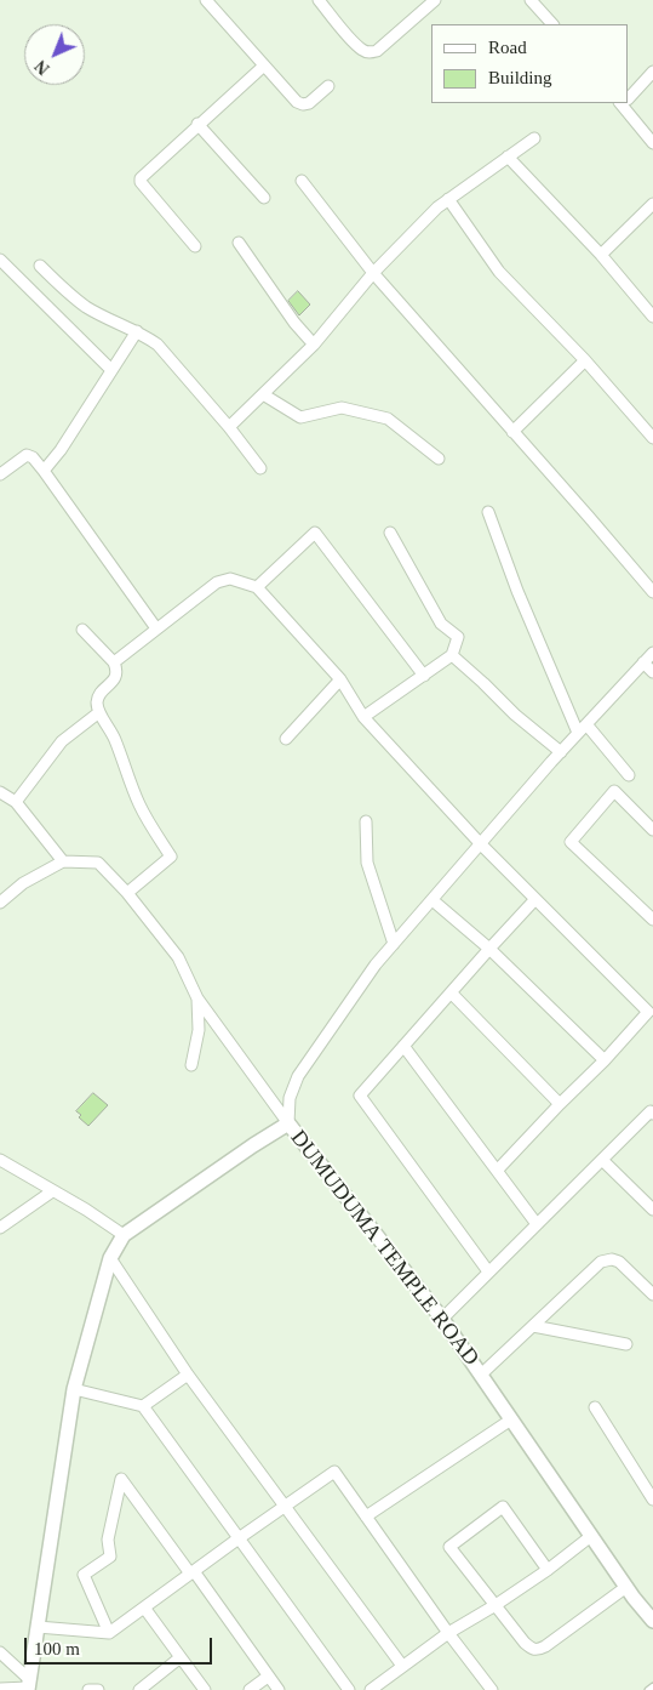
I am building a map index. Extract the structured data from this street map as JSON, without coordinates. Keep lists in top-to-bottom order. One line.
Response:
{"streets":{"street":["DUMUDUMA TEMPLE ROAD"]},"legend":["Road","Building"],"scale_bar":"100 m","north":"bottom left"}
